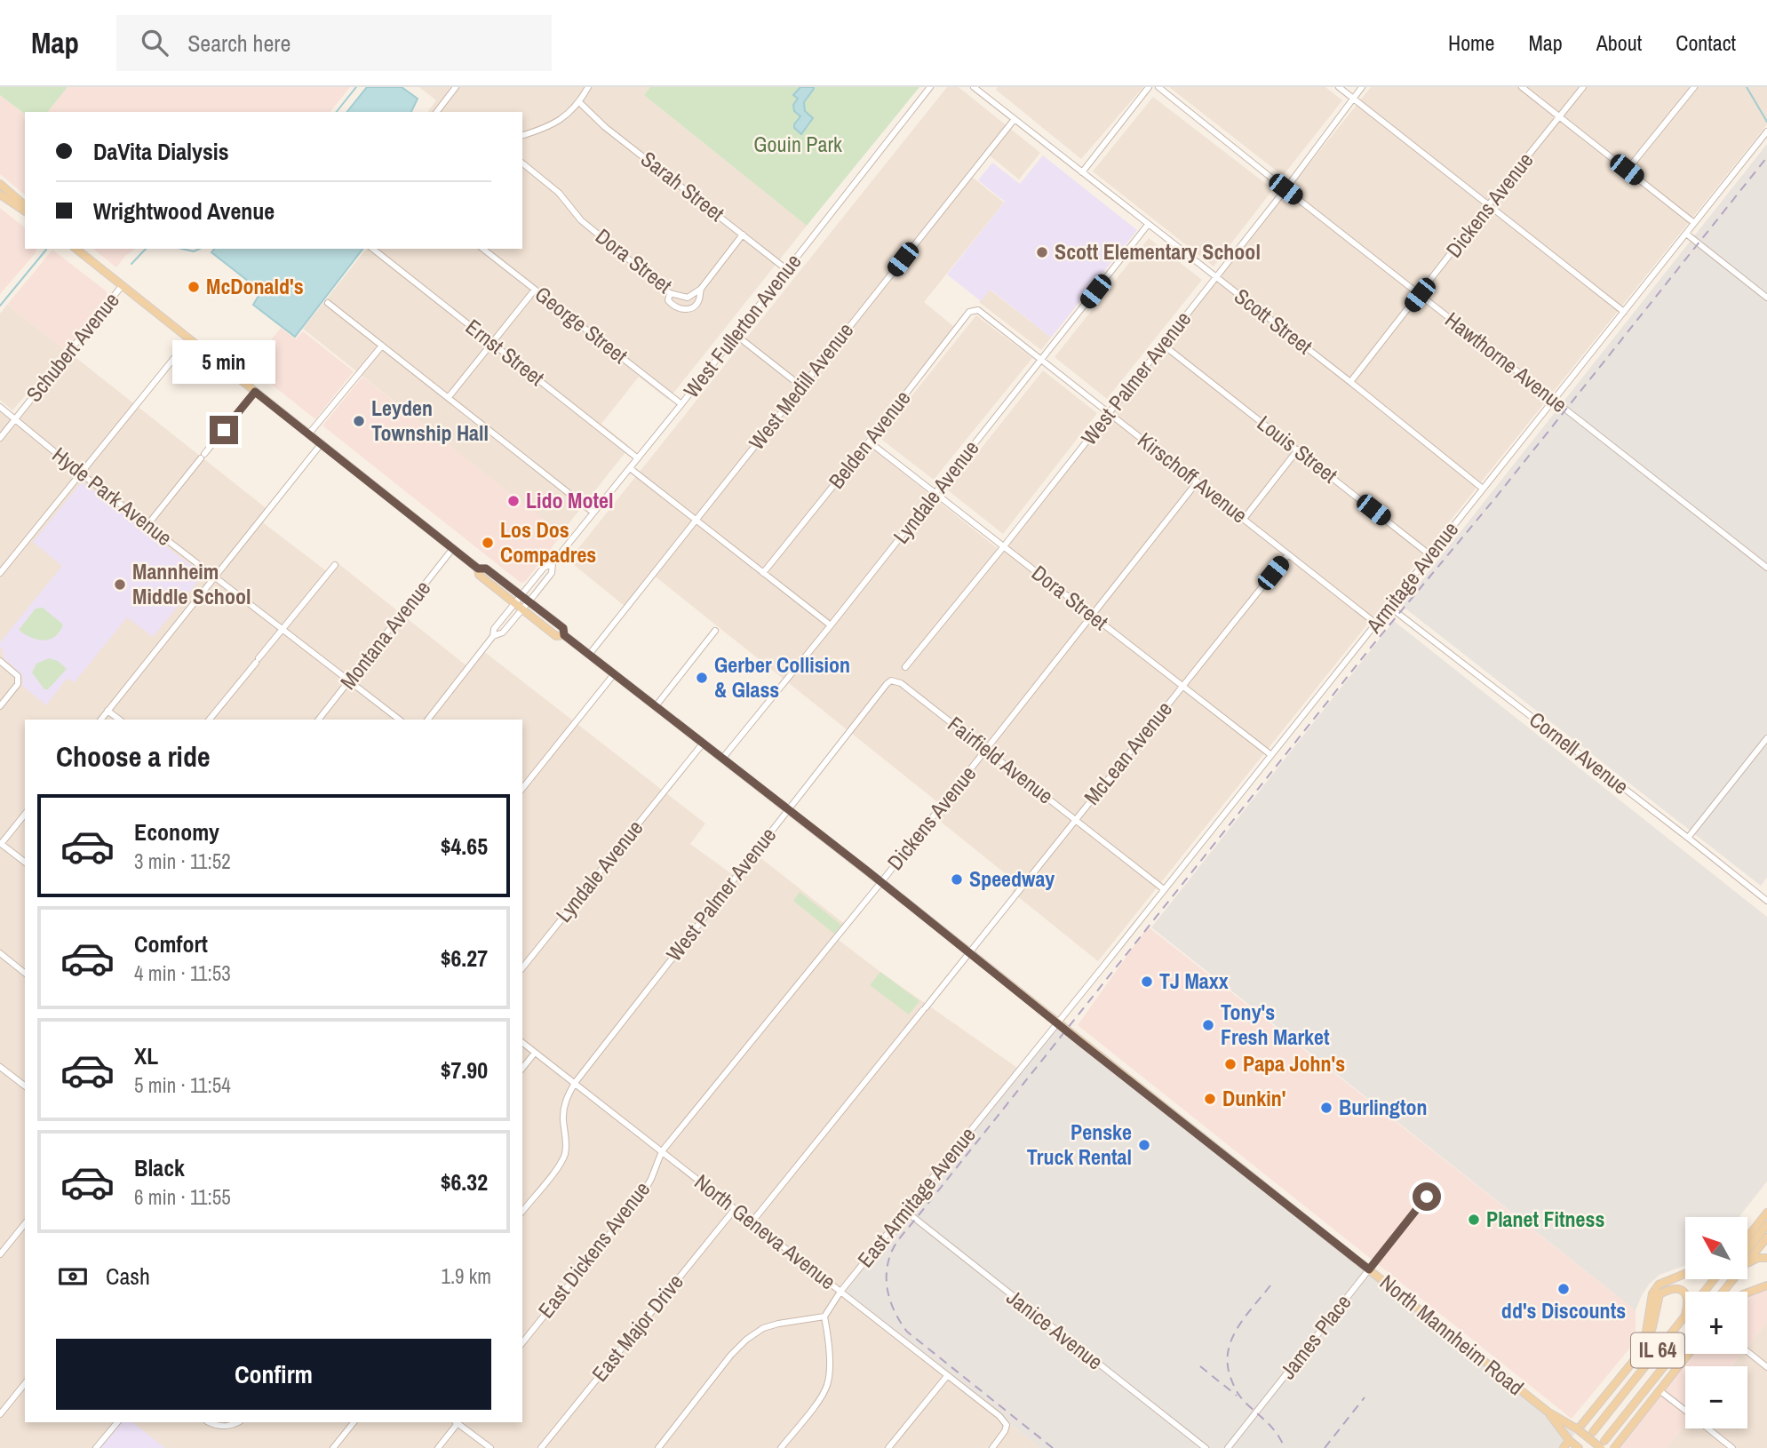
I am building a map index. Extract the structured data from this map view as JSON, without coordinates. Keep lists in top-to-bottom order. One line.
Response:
{"streets":{"main road":["North Mannheim Road","IL 64"],"street":["Sarah Street","Dickens Avenue","Dora Street","Scott Street","George Street","West Fullerton Avenue","Schubert Avenue","Ernst Street","Hawthorne Avenue","West Palmer Avenue","West Medill Avenue","Belden Avenue","Louis Street","Kirschoff Avenue","Lyndale Avenue","Hyde Park Avenue","Armitage Avenue","Montana Avenue","McLean Avenue","Cornell Avenue","Fairfield Avenue","East Armitage Avenue","North Geneva Avenue","East Dickens Avenue","East Major Drive","Janice Avenue","James Place"]},"crossings":[["Sarah Street","Dora Street"],["Sarah Street","West Fullerton Avenue"],["Dickens Avenue","Dora Street"],["Dickens Avenue","Scott Street"],["Dickens Avenue","Hawthorne Avenue"],["Dickens Avenue","Kirschoff Avenue"],["Dickens Avenue","Fairfield Avenue"],["Dickens Avenue","North Geneva Avenue"],["Dickens Avenue","East Dickens Avenue"],["Dickens Avenue","North Mannheim Road"],["Dora Street","West Palmer Avenue"],["Dora Street","Belden Avenue"],["Dora Street","Lyndale Avenue"],["Dora Street","Armitage Avenue"],["Dora Street","McLean Avenue"],["Scott Street","West Palmer Avenue"],["Scott Street","West Medill Avenue"],["Scott Street","Lyndale Avenue"],["Scott Street","Armitage Avenue"],["George Street","West Fullerton Avenue"],["West Fullerton Avenue","Ernst Street"],["West Fullerton Avenue","North Mannheim Road"],["Schubert Avenue","Hyde Park Avenue"],["Schubert Avenue","North Mannheim Road"],["Hawthorne Avenue","West Palmer Avenue"],["Hawthorne Avenue","Armitage Avenue"],["West Palmer Avenue","Louis Street"],["West Palmer Avenue","Kirschoff Avenue"],["West Palmer Avenue","Fairfield Avenue"],["West Palmer Avenue","North Geneva Avenue"],["West Palmer Avenue","North Mannheim Road"],["West Medill Avenue","North Mannheim Road"],["Belden Avenue","Kirschoff Avenue"],["Louis Street","Armitage Avenue"],["Kirschoff Avenue","Lyndale Avenue"],["Kirschoff Avenue","Armitage Avenue"],["Kirschoff Avenue","McLean Avenue"],["Lyndale Avenue","North Mannheim Road"],["Hyde Park Avenue","Montana Avenue"],["Armitage Avenue","Cornell Avenue"],["Armitage Avenue","Fairfield Avenue"],["Armitage Avenue","East Armitage Avenue"],["Armitage Avenue","North Mannheim Road"],["Montana Avenue","North Mannheim Road"],["McLean Avenue","Fairfield Avenue"],["McLean Avenue","North Mannheim Road"],["East Armitage Avenue","North Geneva Avenue"],["East Armitage Avenue","Janice Avenue"],["East Armitage Avenue","North Mannheim Road"],["North Geneva Avenue","East Dickens Avenue"],["North Geneva Avenue","East Major Drive"],["North Mannheim Road","James Place"],["North Mannheim Road","IL 64"]],"parks":["Gouin Park"],"places":["Scott Elementary School","McDonald's","Leyden Township Hall","Lido Motel","Los Dos Compadres","Mannheim Middle School","Gerber Collision & Glass","Speedway","TJ Maxx","Tony's Fresh Market","Papa John's","Dunkin'","Burlington","Penske Truck Rental","Planet Fitness","dd's Discounts"],"north":"top left","page":{"header":"Map","search":"Search here","nav":["Home","Map","About","Contact"],"banner":["DaVita Dialysis","Wrightwood Avenue"],"bubble":"5 min","heading":"Choose a ride","list":[{"name":"Economy","note":"3 min · 11:52","value":"$4.65"},{"name":"Comfort","note":"4 min · 11:53","value":"$6.27"},{"name":"XL","note":"5 min · 11:54","value":"$7.90"},{"name":"Black","note":"6 min · 11:55","value":"$6.32"}],"map_buttons":["+","−"],"pay":["Cash","1.9 km"],"buttons":"Confirm"}}
